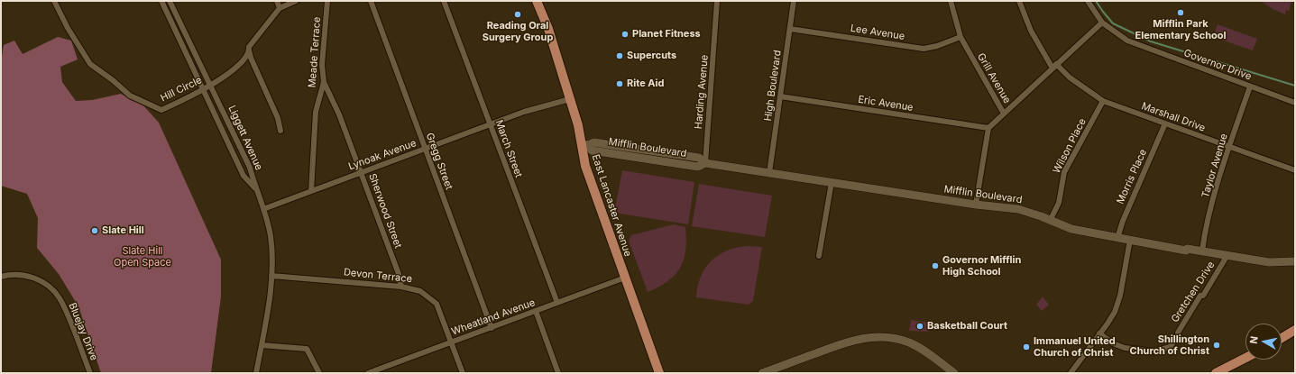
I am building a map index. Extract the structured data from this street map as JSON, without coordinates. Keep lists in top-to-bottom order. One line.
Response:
{"streets":{"main road":["East Lancaster Avenue"],"street":["Lee Avenue","Meade Terrace","Governor Drive","Grill Avenue","High Boulevard","Hill Circle","Harding Avenue","Eric Avenue","Marshall Drive","Liggett Avenue","Wilson Place","Mifflin Boulevard","March Street","Lynoak Avenue","Gregg Street","Taylor Avenue","Morris Place","Sherwood Street","Devon Terrace","Gretchen Drive","Wheatland Avenue","Bluejay Drive"]},"crossings":[["Lee Avenue","Grill Avenue"],["Lee Avenue","High Boulevard"],["Meade Terrace","Lynoak Avenue"],["Meade Terrace","Sherwood Street"],["Governor Drive","Taylor Avenue"],["Grill Avenue","Eric Avenue"],["High Boulevard","Eric Avenue"],["High Boulevard","Mifflin Boulevard"],["Hill Circle","Liggett Avenue"],["Harding Avenue","Mifflin Boulevard"],["Marshall Drive","Wilson Place"],["Marshall Drive","Taylor Avenue"],["Marshall Drive","Morris Place"],["Wilson Place","Mifflin Boulevard"],["Mifflin Boulevard","Taylor Avenue"],["Mifflin Boulevard","Morris Place"],["Mifflin Boulevard","East Lancaster Avenue"],["Mifflin Boulevard","Gretchen Drive"],["March Street","Lynoak Avenue"],["March Street","Wheatland Avenue"],["Lynoak Avenue","Gregg Street"],["Lynoak Avenue","East Lancaster Avenue"],["Lynoak Avenue","Sherwood Street"],["Gregg Street","Wheatland Avenue"],["East Lancaster Avenue","Wheatland Avenue"],["Sherwood Street","Devon Terrace"],["Devon Terrace","Wheatland Avenue"]],"parks":["Slate Hill Open Space"],"places":["Mifflin Park Elementary School","Reading Oral Surgery Group","Planet Fitness","Supercuts","Rite Aid","Slate Hill","Governor Mifflin High School","Basketball Court","Shillington Church of Christ","Immanuel United Church of Christ"],"north":"left"}
